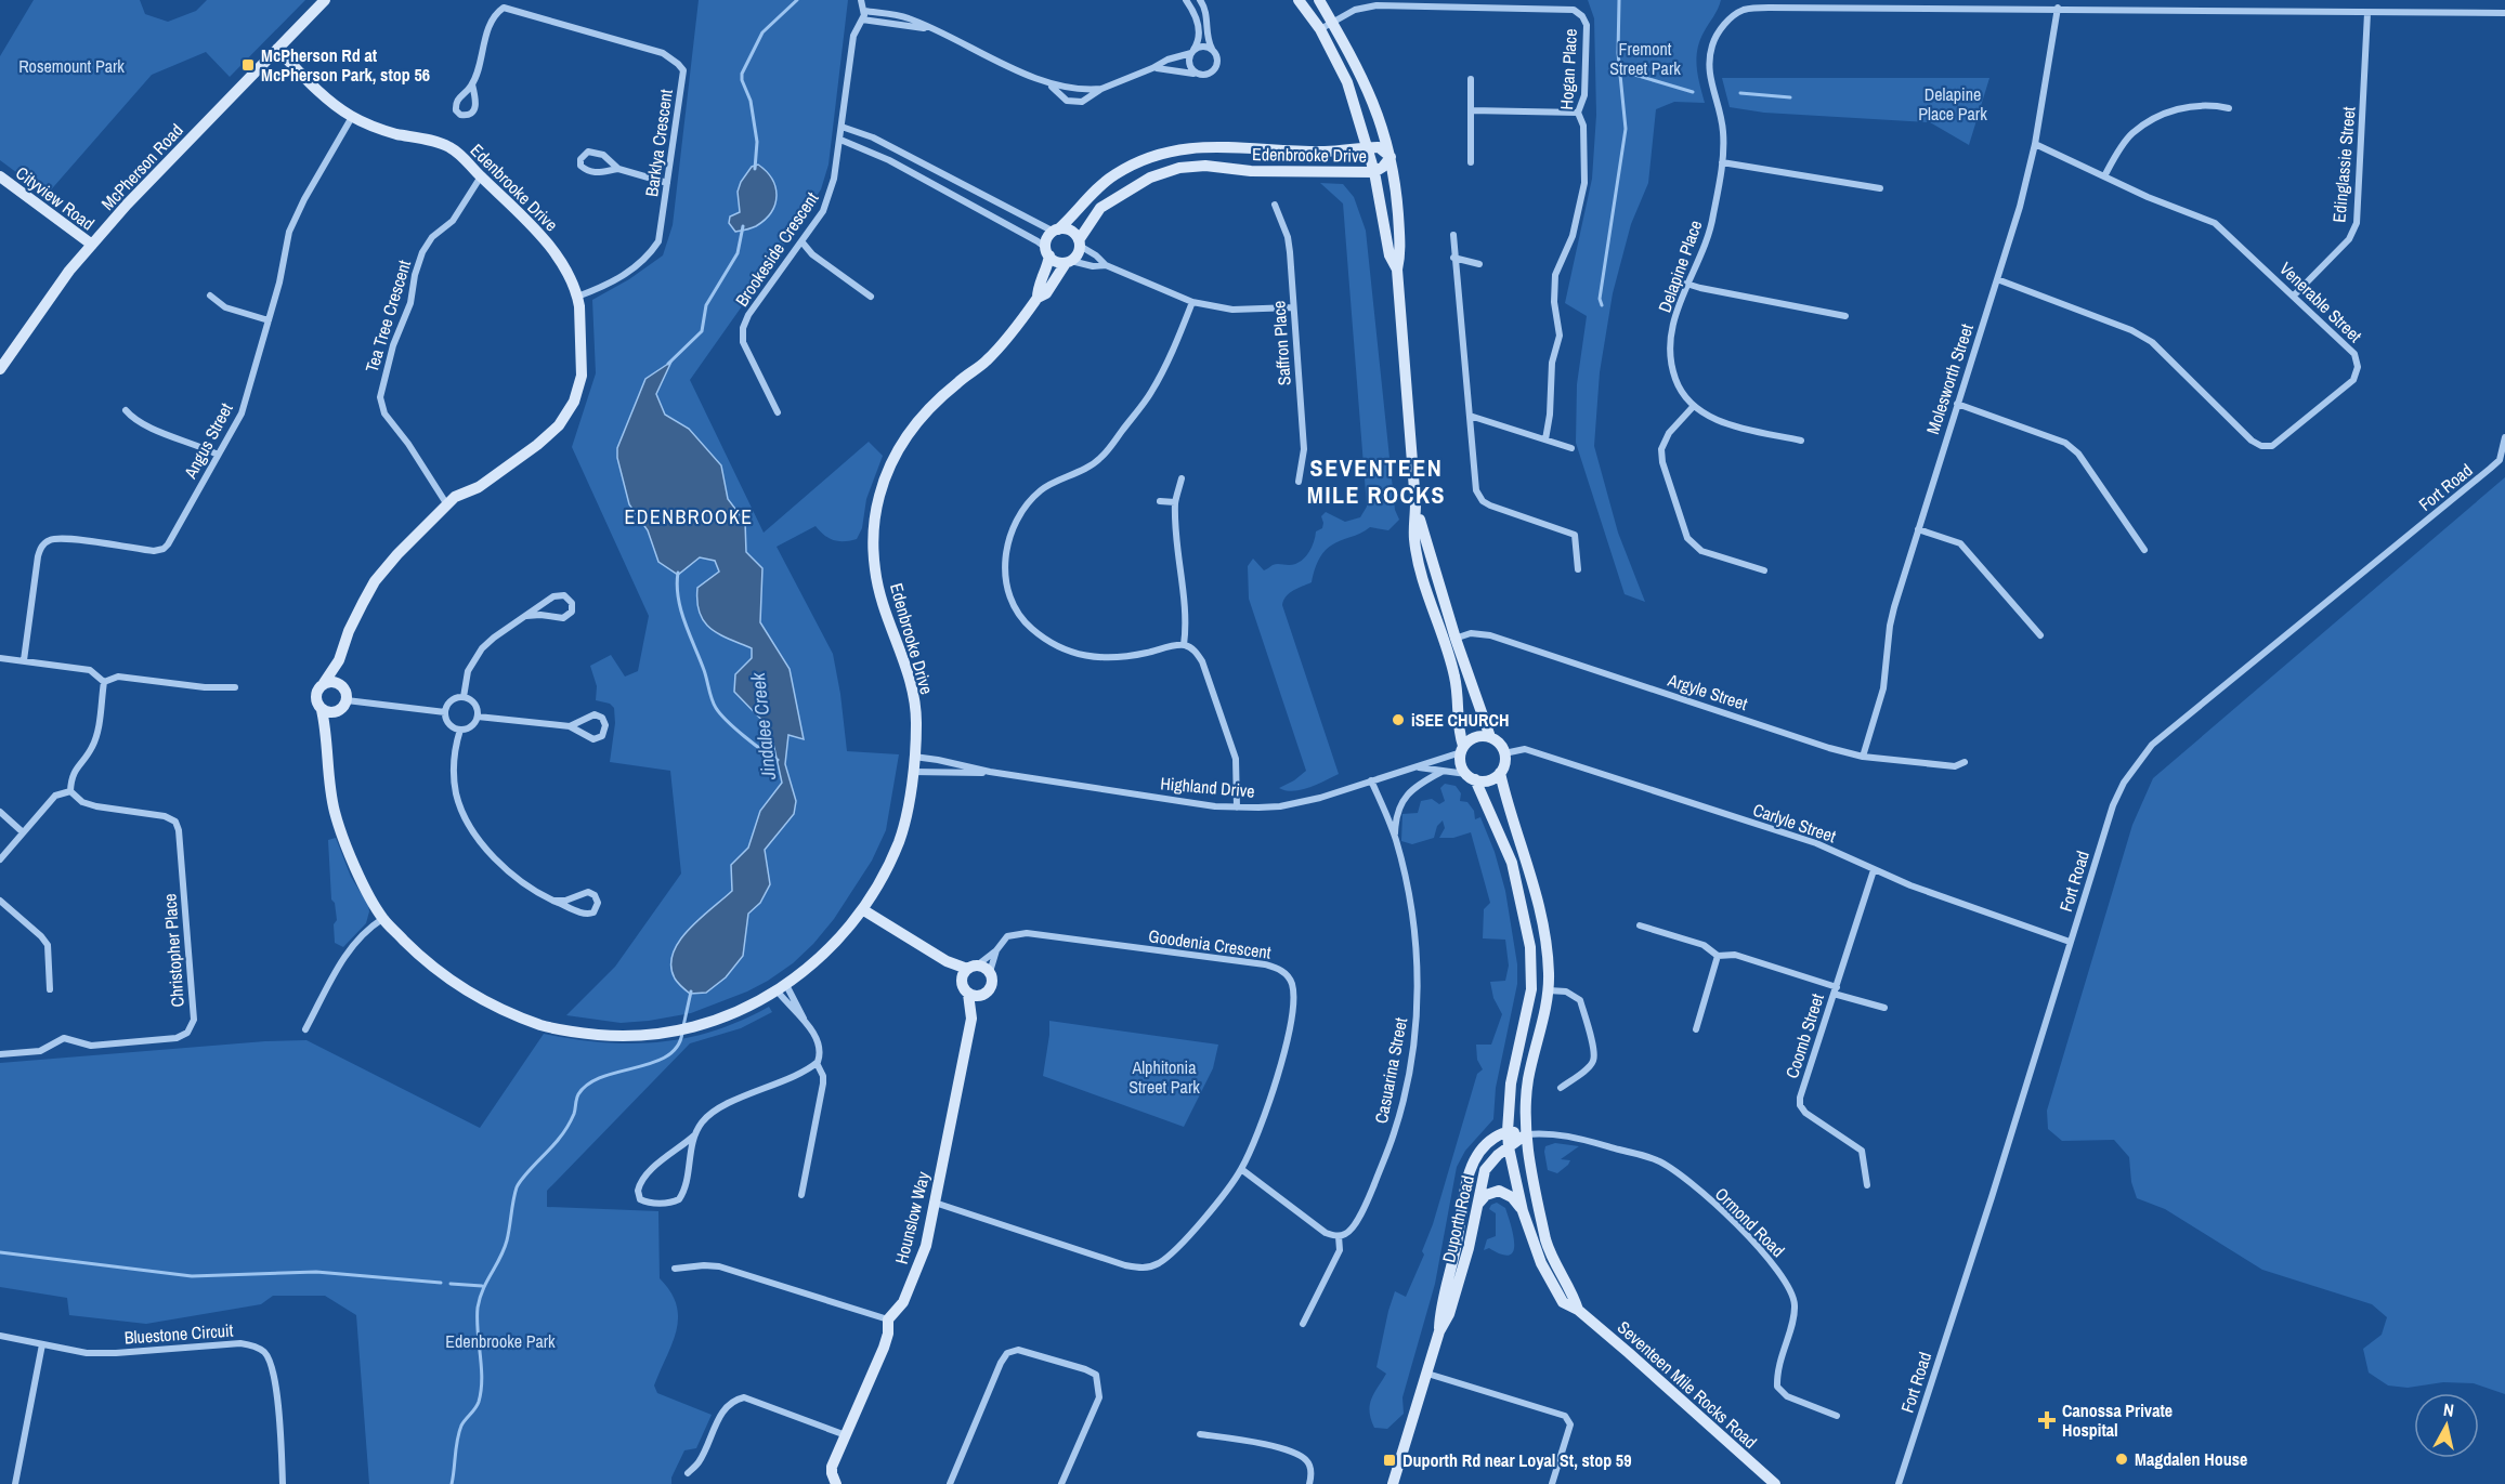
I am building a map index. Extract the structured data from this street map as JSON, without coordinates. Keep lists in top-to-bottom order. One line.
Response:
{"streets":{"street":["Hogan Place","Barklya Crescent","Edenbrooke Drive","Edinglassie Street","McPherson Road","Cityview Road","Brookeside Crescent","Delapine Place","Venerable Street","Tea Tree Crescent","Saffron Place","Molesworth Street","Angus Street","Fort Road","Argyle Street","Highland Drive","Carlyle Street","Goodenia Crescent","Christopher Place","Coomb Street","Casuarina Street","Hounslow Way","Duporth Road","Ormond Road","Bluestone Circuit","Seventeen Mile Rocks Road"]},"crossings":[["Barklya Crescent","Edenbrooke Drive"],["Edenbrooke Drive","McPherson Road"],["Edenbrooke Drive","Tea Tree Crescent"],["Edenbrooke Drive","Angus Street"],["Edenbrooke Drive","Highland Drive"],["Edinglassie Street","Venerable Street"],["McPherson Road","Cityview Road"],["Delapine Place","Molesworth Street"],["Venerable Street","Molesworth Street"],["Molesworth Street","Argyle Street"],["Fort Road","Carlyle Street"],["Highland Drive","Carlyle Street"],["Highland Drive","Casuarina Street"],["Highland Drive","Seventeen Mile Rocks Road"],["Carlyle Street","Coomb Street"],["Carlyle Street","Seventeen Mile Rocks Road"],["Goodenia Crescent","Hounslow Way"],["Duporth Road","Ormond Road"],["Duporth Road","Seventeen Mile Rocks Road"],["Ormond Road","Seventeen Mile Rocks Road"]],"districts":["SEVENTEEN MILE ROCKS","EDENBROOKE"],"water":["Jindalee Creek"],"parks":["Fremont Street Park","Rosemount Park","Delapine Place Park","Alphitonia Street Park","Edenbrooke Park"],"places":{"transit":["McPherson Rd at McPherson Park, stop 56","Duporth Rd near Loyal St, stop 59"],"other":["iSEE CHURCH","Magdalen House"],"health":["Canossa Private Hospital"]},"north":"top"}
